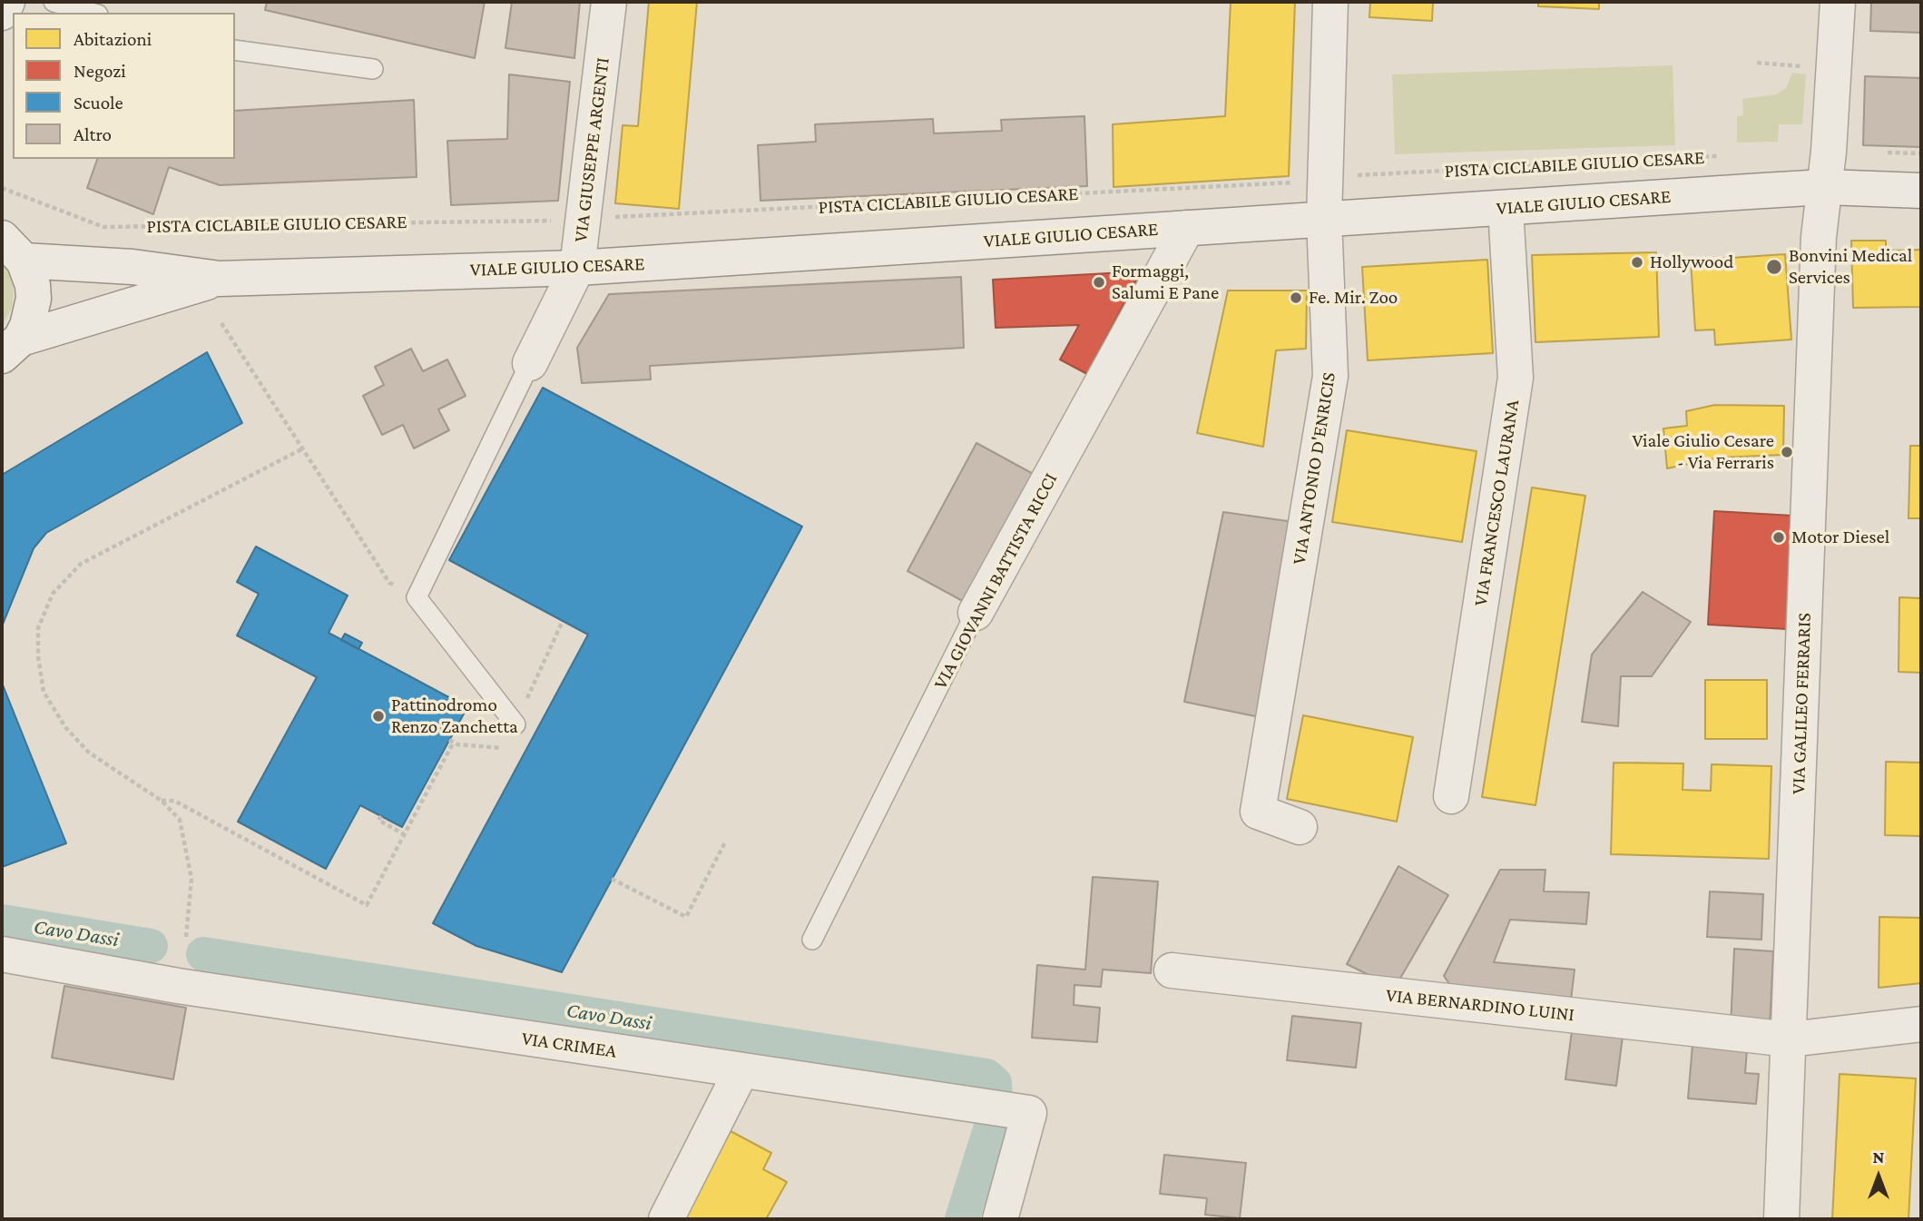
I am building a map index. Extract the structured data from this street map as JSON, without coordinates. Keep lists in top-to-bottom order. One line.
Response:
{"streets":{"street":["VIA GIUSEPPE ARGENTI","VIALE GIULIO CESARE","VIA ANTONIO D'ENRICIS","VIA FRANCESCO LAURANA","VIA GIOVANNI BATTISTA RICCI","VIA GALILEO FERRARIS","VIA BERNARDINO LUINI","VIA CRIMEA"],"path":["PISTA CICLABILE GIULIO CESARE"]},"crossings":[["VIA GIUSEPPE ARGENTI","VIALE GIULIO CESARE"],["VIALE GIULIO CESARE","VIA ANTONIO D'ENRICIS"],["VIALE GIULIO CESARE","VIA FRANCESCO LAURANA"],["VIALE GIULIO CESARE","VIA GIOVANNI BATTISTA RICCI"],["VIALE GIULIO CESARE","VIA GALILEO FERRARIS"],["VIA GALILEO FERRARIS","VIA BERNARDINO LUINI"]],"water":["Cavo Dassi"],"places":["Hollywood","Bonvini Medical Services","Formaggi, Salumi E Pane","Fe. Mir. Zoo","Viale Giulio Cesare - Via Ferraris","Motor Diesel","Pattinodromo Renzo Zanchetta"],"legend":["Abitazioni","Negozi","Scuole","Altro"],"north":"top"}
